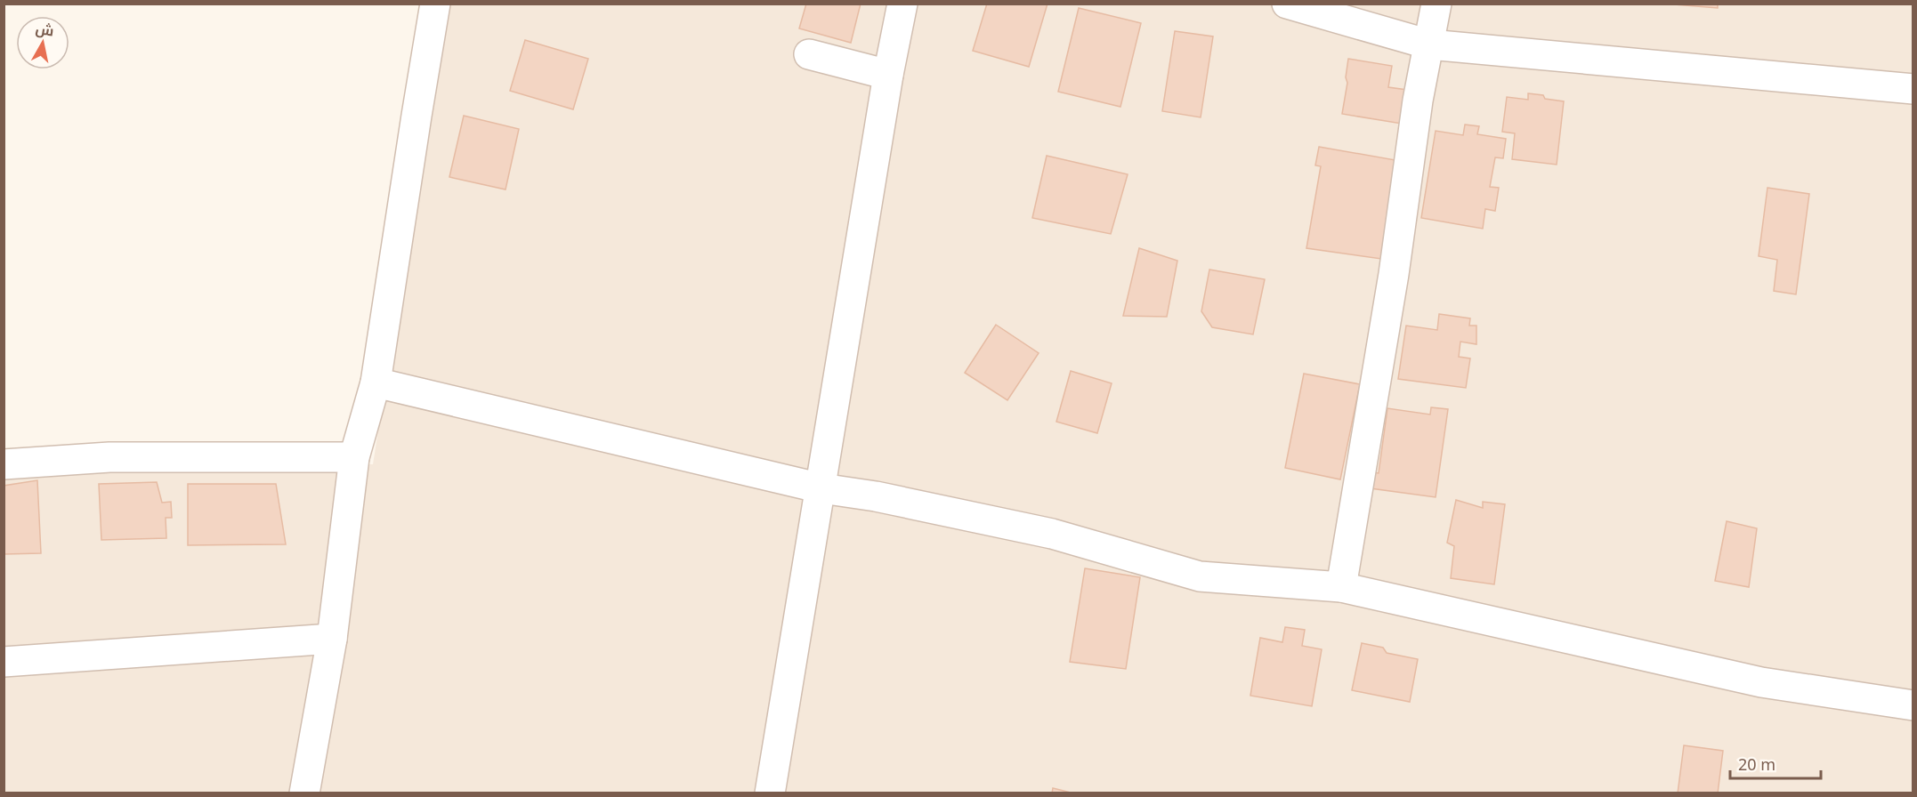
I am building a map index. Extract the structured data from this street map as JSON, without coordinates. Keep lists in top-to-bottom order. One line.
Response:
{"scale_bar":"20 m","north":"top"}
